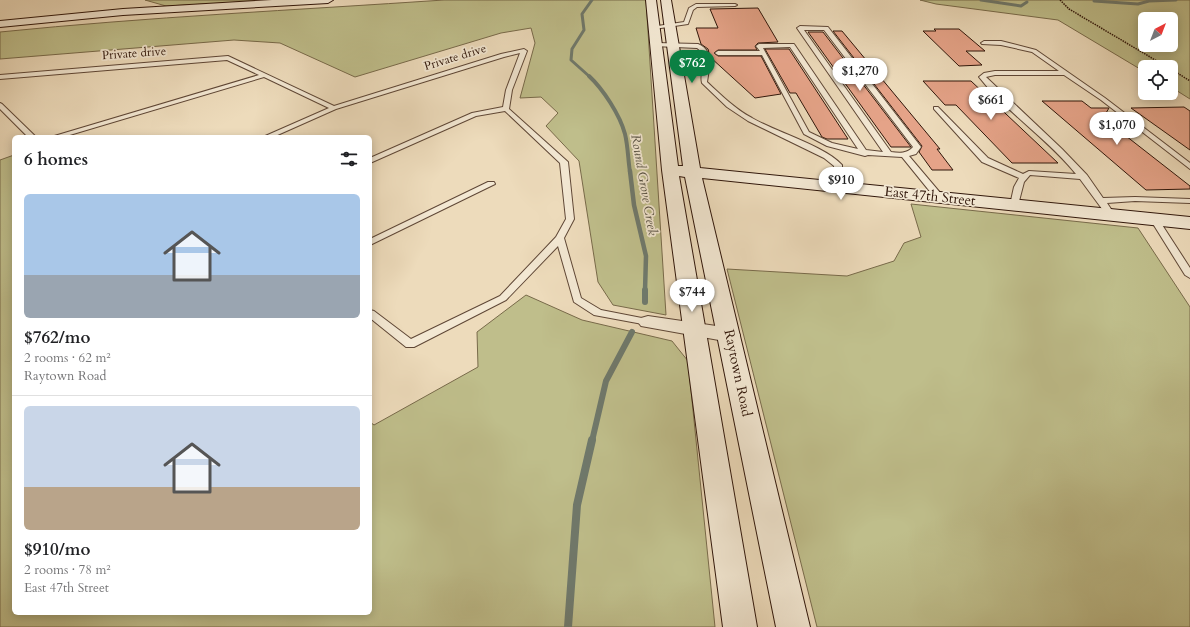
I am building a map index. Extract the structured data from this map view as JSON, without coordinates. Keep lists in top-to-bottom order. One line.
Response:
{"streets":{"main road":["East 47th Street","Raytown Road"],"lane":["Private drive"]},"crossings":[["East 47th Street","Raytown Road"]],"water":["Round Grove Creek"],"north":"top right","page":{"price":["$762","$1,270","$661","$1,070","$910","$744"],"heading":"6 homes","list":[{"name":"$762/mo","note":"2 rooms · 62 m² · Raytown Road"},{"name":"$910/mo","note":"2 rooms · 78 m² · East 47th Street"}]}}
